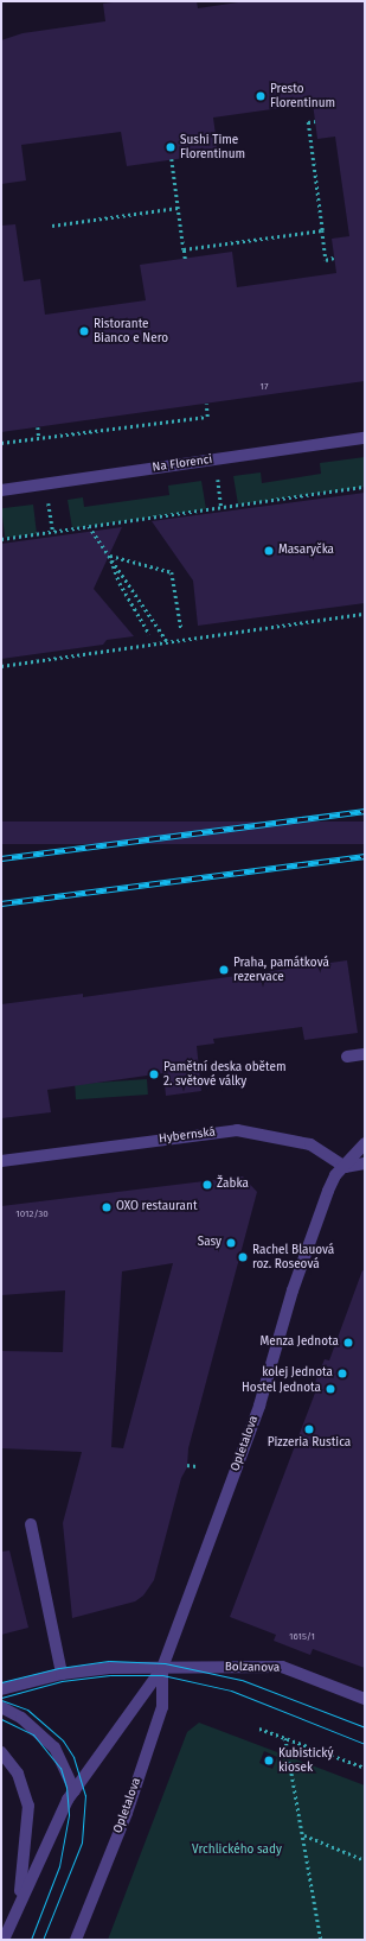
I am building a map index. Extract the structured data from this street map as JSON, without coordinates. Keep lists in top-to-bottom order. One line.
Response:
{"streets":{"street":["Na Florenci","Hybernská","Opletalova","Bolzanova"]},"crossings":[["Hybernská","Opletalova"],["Opletalova","Bolzanova"]],"parks":["Vrchlického sady"],"places":["Presto Florentinum","Sushi Time Florentinum","Ristorante Bianco e Nero","Masaryčka","Praha, památková rezervace","Pamětní deska obětem 2. světové války","Žabka","OXO restaurant","Sasy","Rachel Blauová roz. Roseová","Menza Jednota","kolej Jednota","Hostel Jednota","Pizzeria Rustica","Kubistický kiosek"],"house_numbers":["17","1012/30","1615/1"]}
